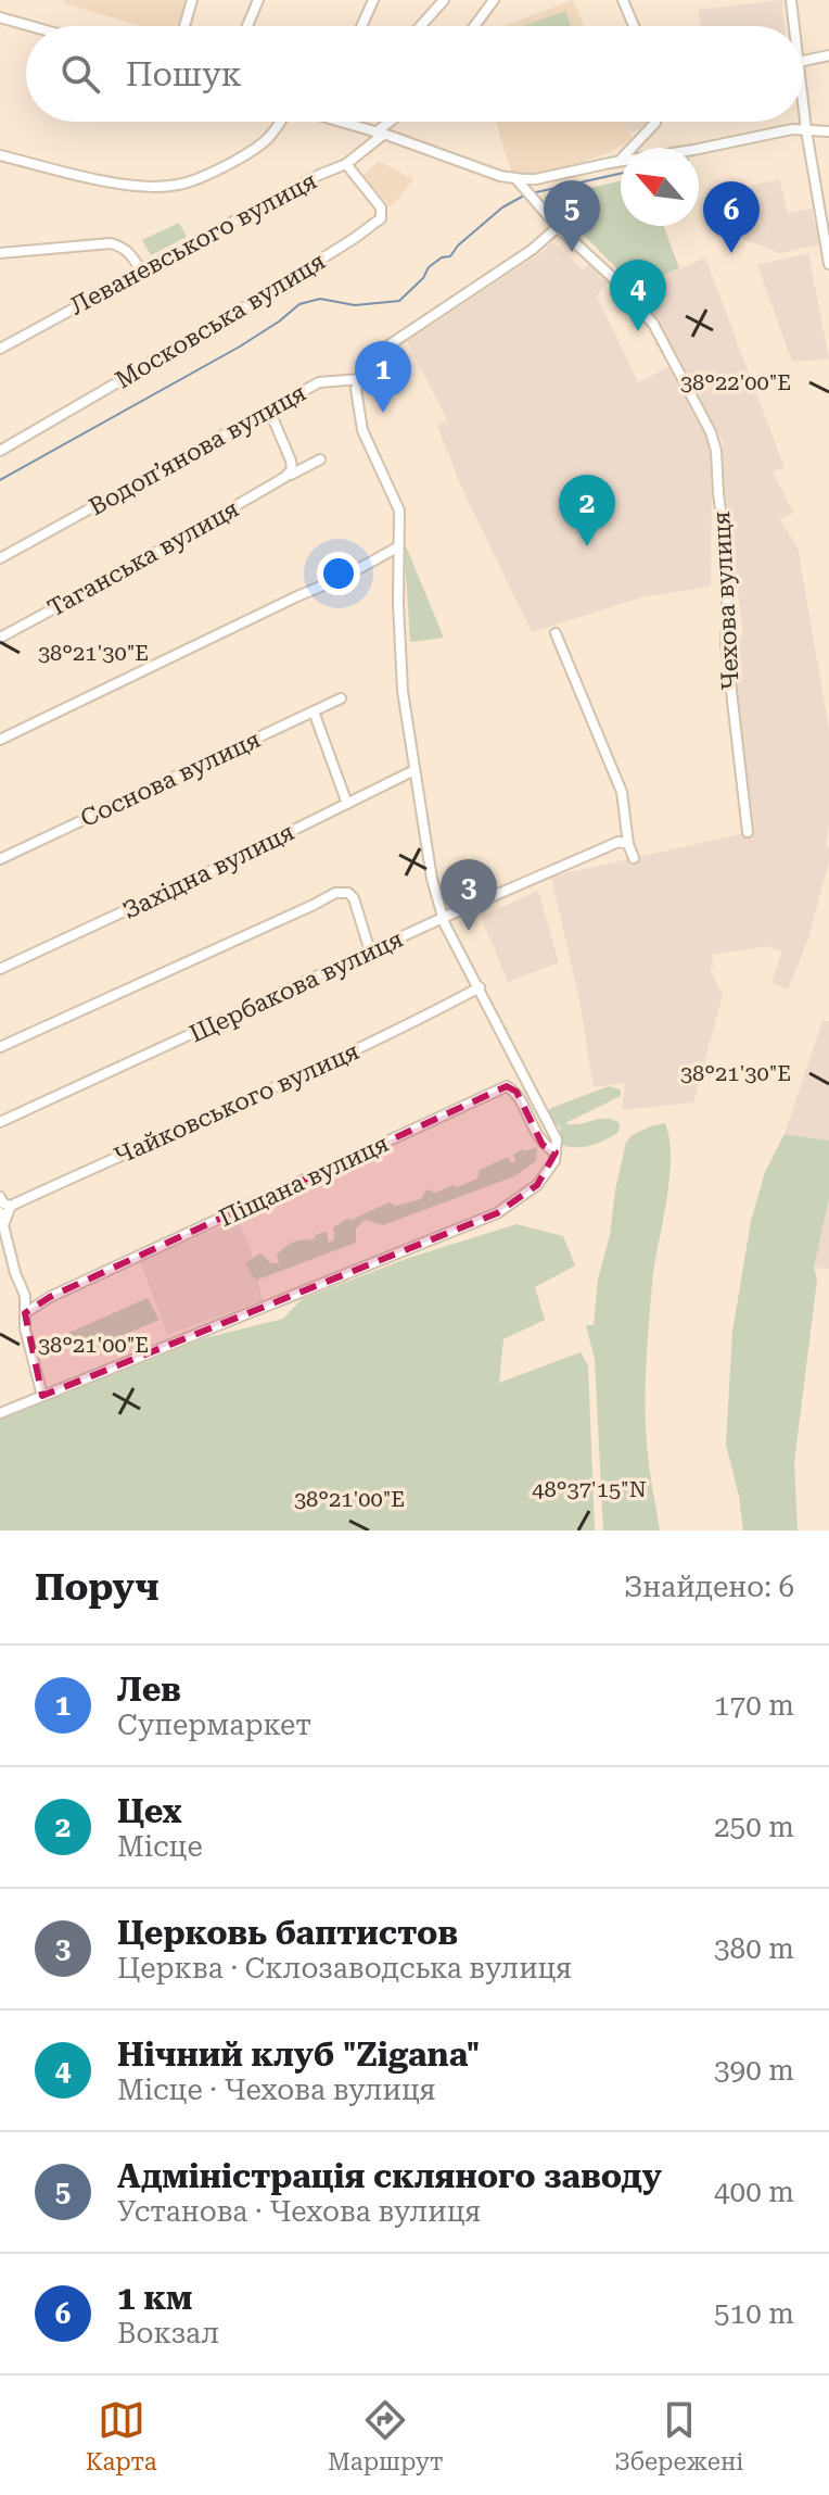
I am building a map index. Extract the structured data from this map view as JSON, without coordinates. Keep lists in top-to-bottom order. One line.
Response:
{"streets":{"street":["Леваневського вулиця","Московська вулиця","Водоп’янова вулиця","Таганська вулиця","Чехова вулиця","Соснова вулиця","Західна вулиця","Щербакова вулиця","Чайковського вулиця","Піщана вулиця"]},"crossings":[["Леваневського вулиця","Московська вулиця"]],"north":"top left","page":{"search":"Пошук","pins":["5","6","4","1","2","3"],"heading":["Поруч","Знайдено: 6"],"list":[{"mark":"1","name":"Лев","note":"Супермаркет","value":"170 m"},{"mark":"2","name":"Цех","note":"Місце","value":"250 m"},{"mark":"3","name":"Церковь баптистов","note":"Церква · Склозаводська вулиця","value":"380 m"},{"mark":"4","name":"Нічний клуб \"Zigana\"","note":"Місце · Чехова вулиця","value":"390 m"},{"mark":"5","name":"Адміністрація скляного заводу","note":"Установа · Чехова вулиця","value":"400 m"},{"mark":"6","name":"1 км","note":"Вокзал","value":"510 m"}],"nav":["Карта","Маршрут","Збережені"]},"coordinates":["38°22'00\"E","38°21'30\"E","38°21'00\"E","48°37'15\"N"]}
